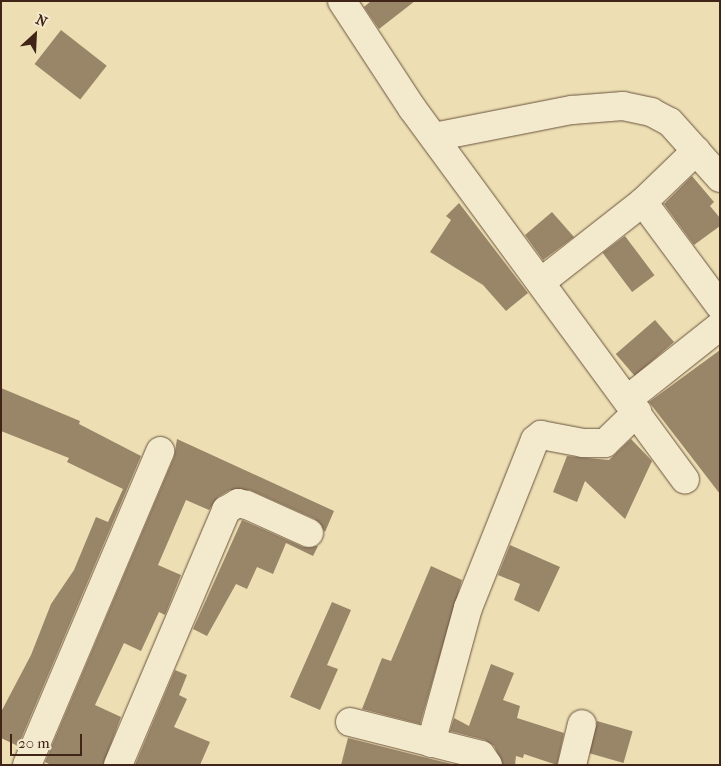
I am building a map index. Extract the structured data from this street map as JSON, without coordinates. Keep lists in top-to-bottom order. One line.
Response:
{"scale_bar":"20 m","north":"top right"}
